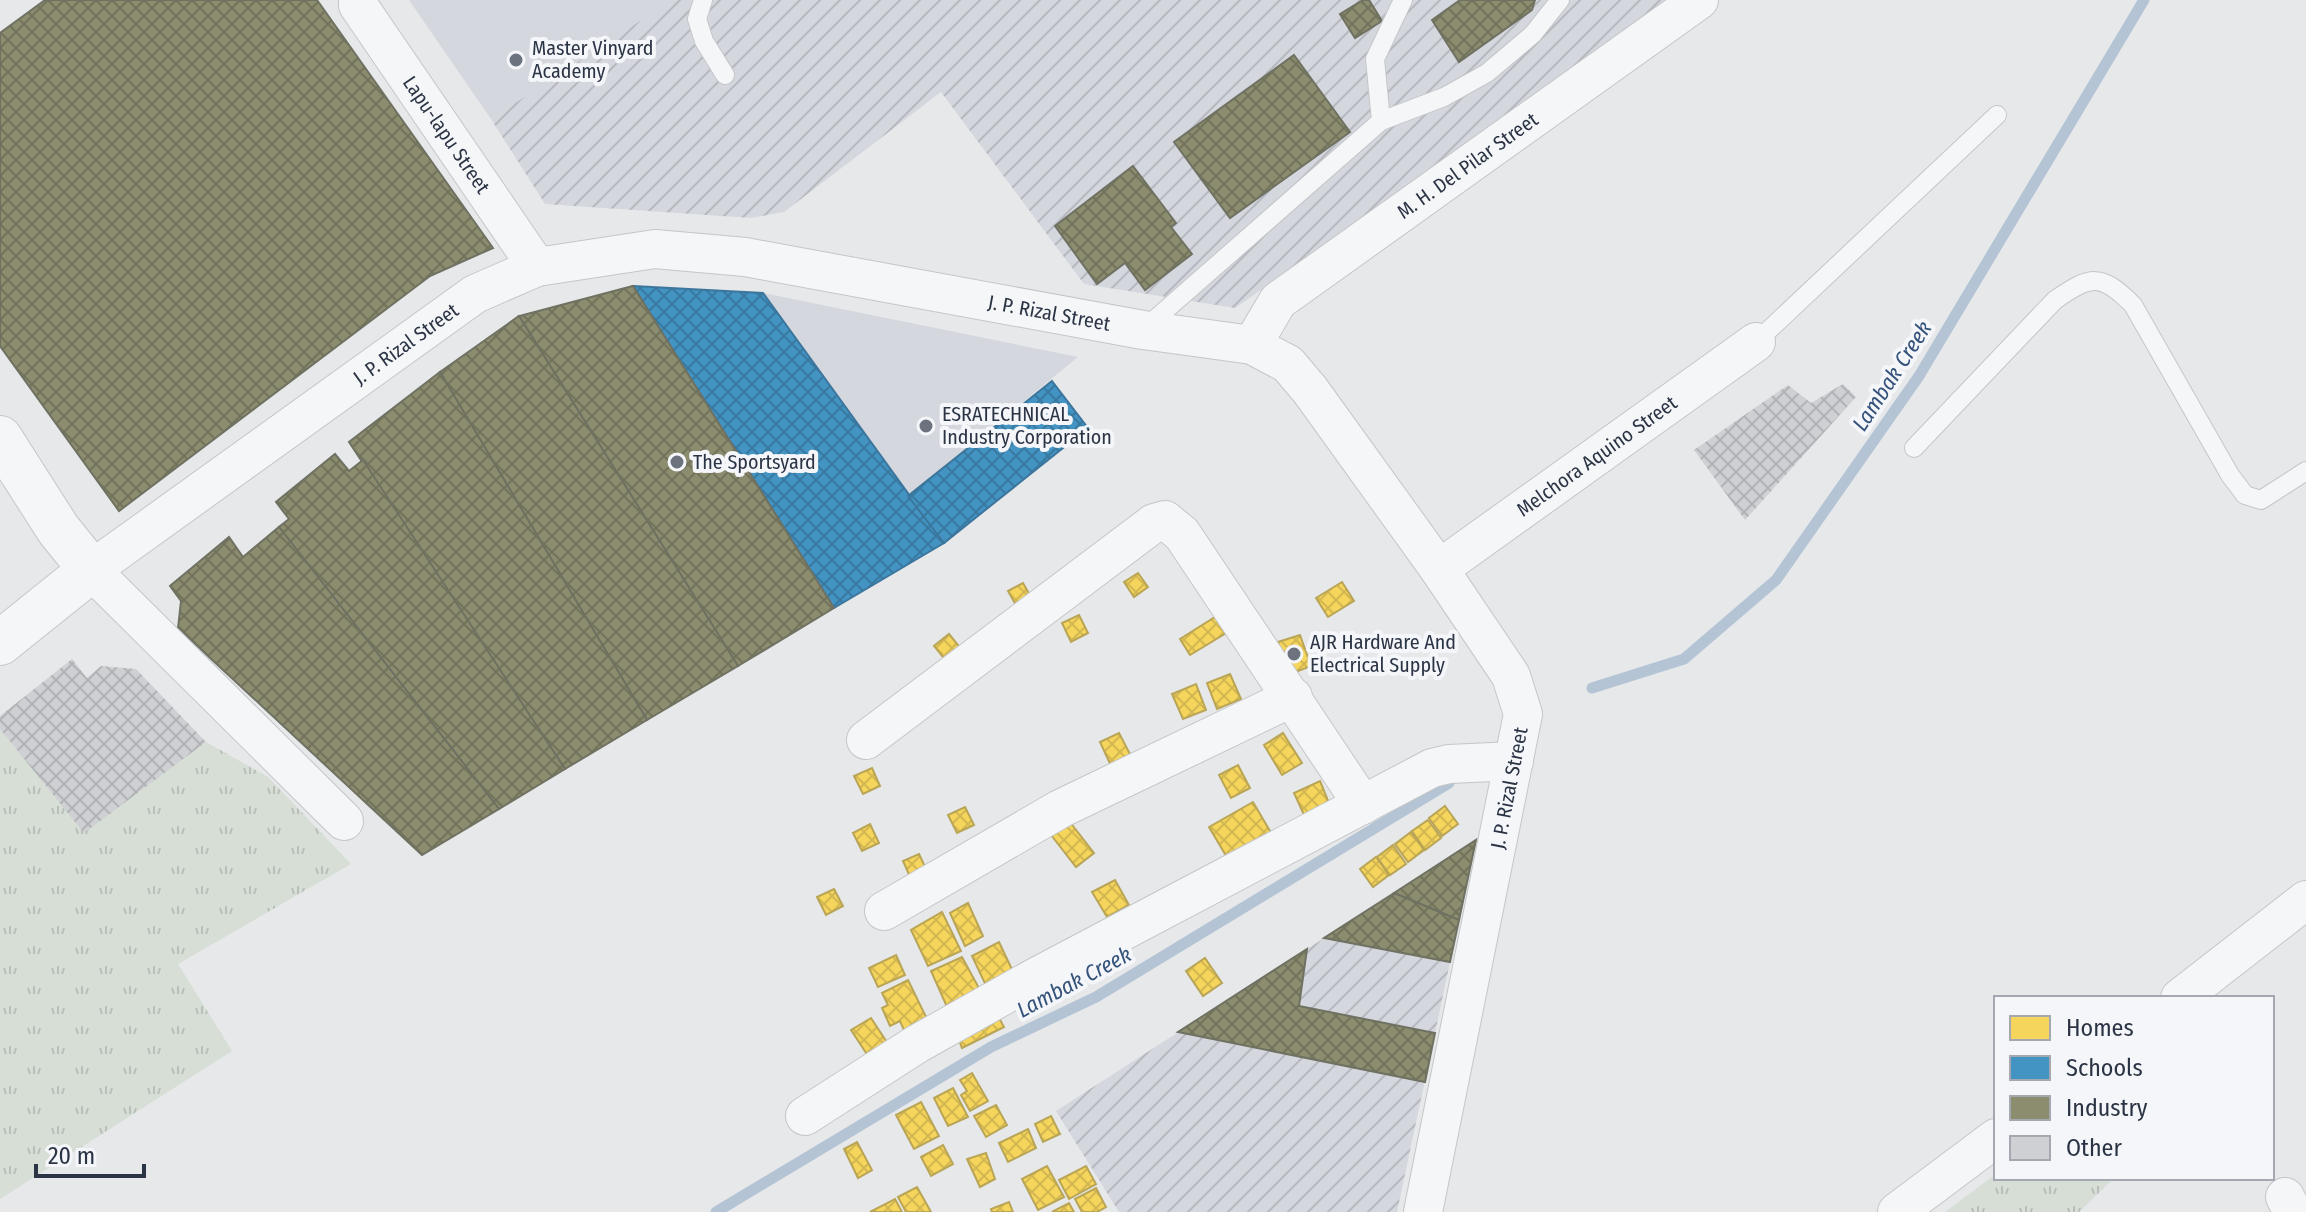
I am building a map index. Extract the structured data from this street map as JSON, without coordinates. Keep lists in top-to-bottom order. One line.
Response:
{"streets":{"street":["Lapu-lapu Street","M. H. Del Pilar Street","J. P. Rizal Street","Melchora Aquino Street"]},"crossings":[["Lapu-lapu Street","J. P. Rizal Street"],["M. H. Del Pilar Street","J. P. Rizal Street"],["J. P. Rizal Street","Melchora Aquino Street"]],"water":["Lambak Creek"],"places":["Master Vinyard Academy","ESRATECHNICAL Industry Corporation","The Sportsyard","AJR Hardware And Electrical Supply"],"legend":["Homes","Schools","Industry","Other"],"scale_bar":"20 m"}
